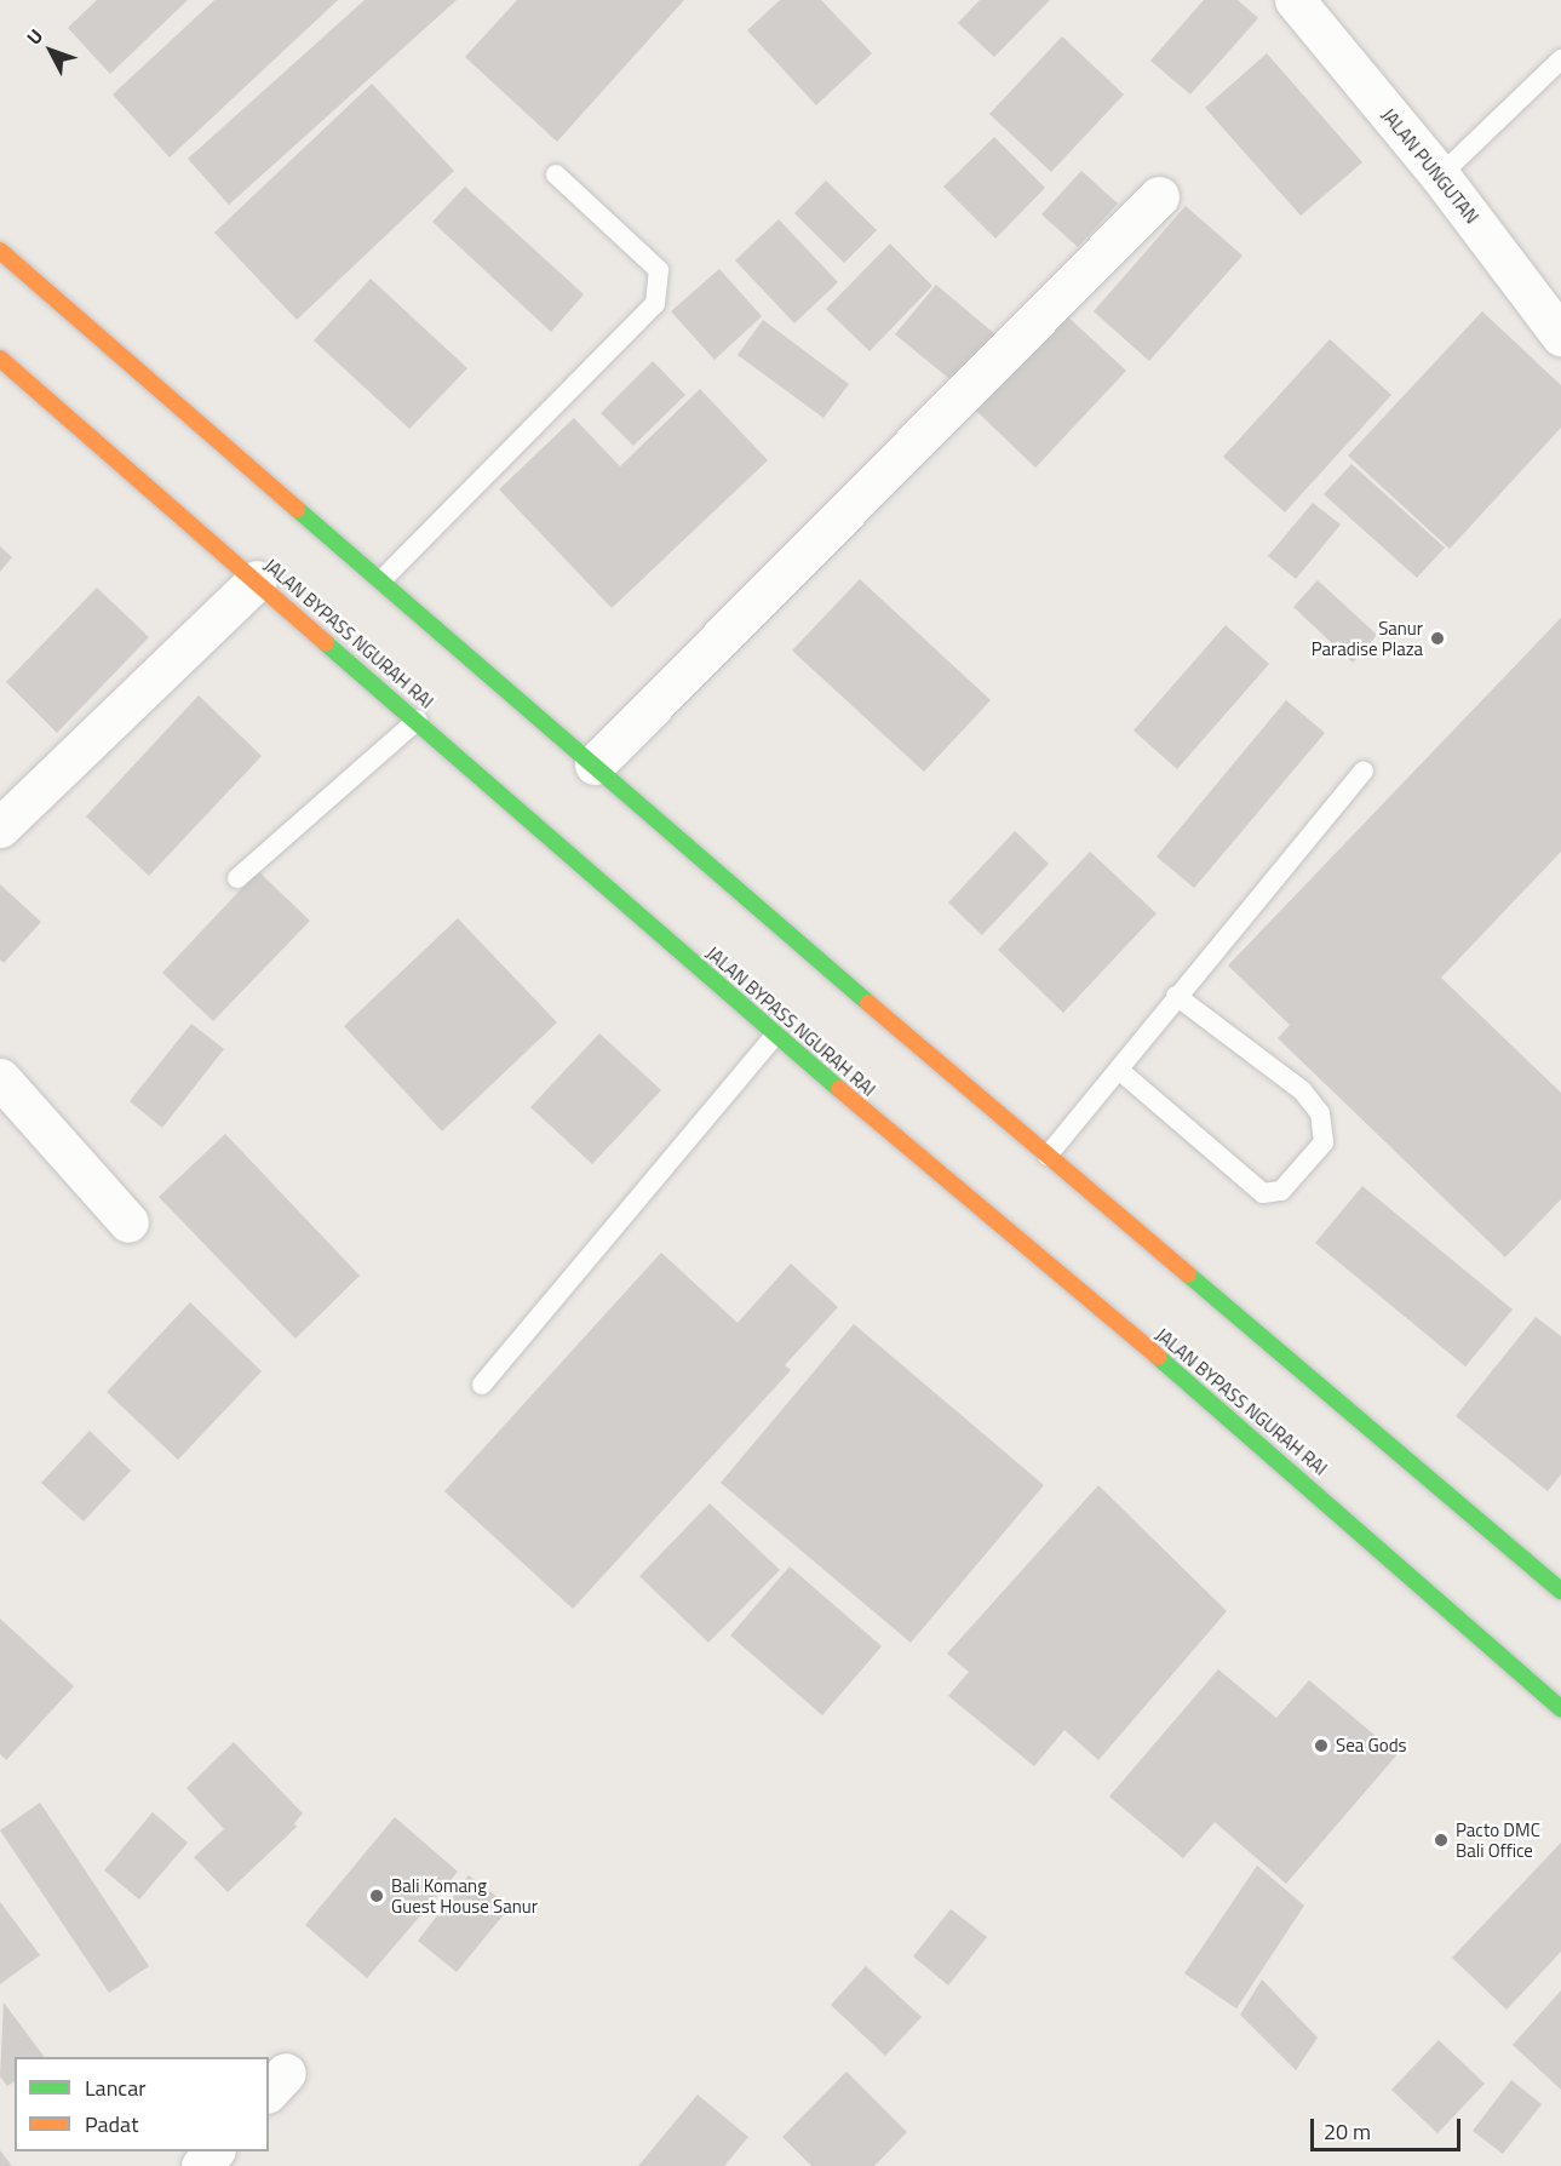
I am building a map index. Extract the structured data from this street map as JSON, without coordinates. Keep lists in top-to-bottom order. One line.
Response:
{"streets":{"highway":["JALAN BYPASS NGURAH RAI"],"street":["JALAN PUNGUTAN"]},"places":["Sanur Paradise Plaza","Sea Gods","Pacto DMC Bali Office","Bali Komang Guest House Sanur"],"legend":["Lancar","Padat"],"scale_bar":"20 m","north":"top left"}
